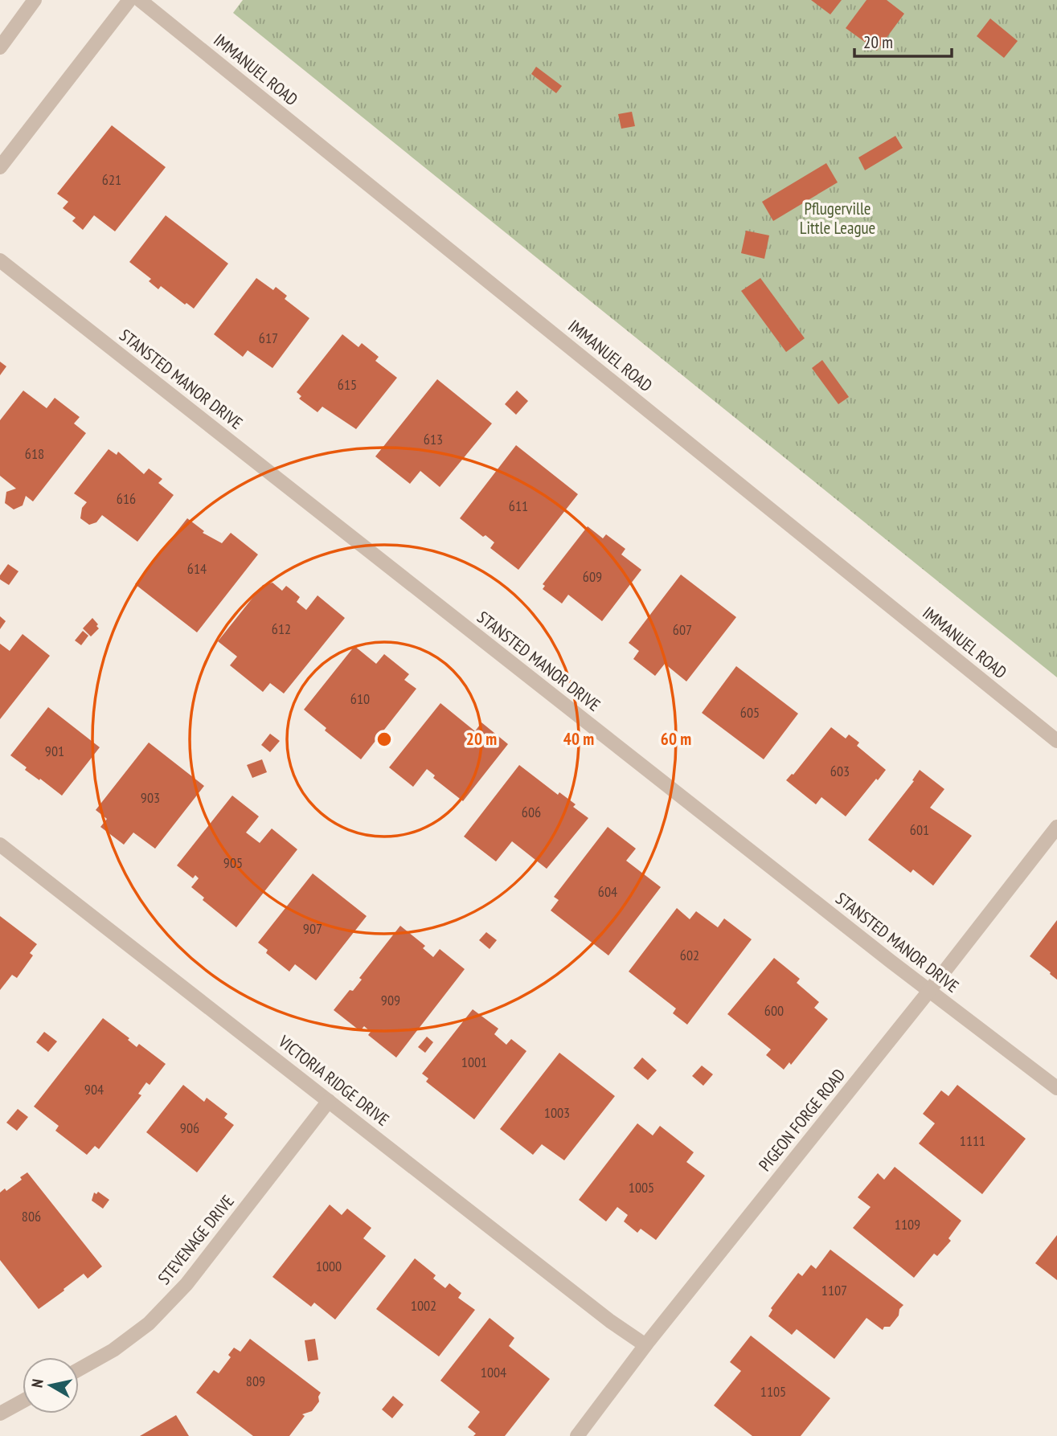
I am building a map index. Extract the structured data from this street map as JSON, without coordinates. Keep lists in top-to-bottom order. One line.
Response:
{"streets":{"street":["IMMANUEL ROAD","STANSTED MANOR DRIVE","VICTORIA RIDGE DRIVE","PIGEON FORGE ROAD","STEVENAGE DRIVE"]},"crossings":[["STANSTED MANOR DRIVE","PIGEON FORGE ROAD"],["VICTORIA RIDGE DRIVE","PIGEON FORGE ROAD"],["VICTORIA RIDGE DRIVE","STEVENAGE DRIVE"]],"parks":["Pflugerville Little League"],"house_numbers":["621","617","615","613","618","616","611","614","609","612","607","610","605","901","603","903","606","601","905","604","907","602","909","600","1001","904","1003","906","1111","1005","806","1109","1000","1107","1002","1004","809","1105"],"scale_bar":"20 m","north":"left","rings":["20 m","40 m","60 m"]}
